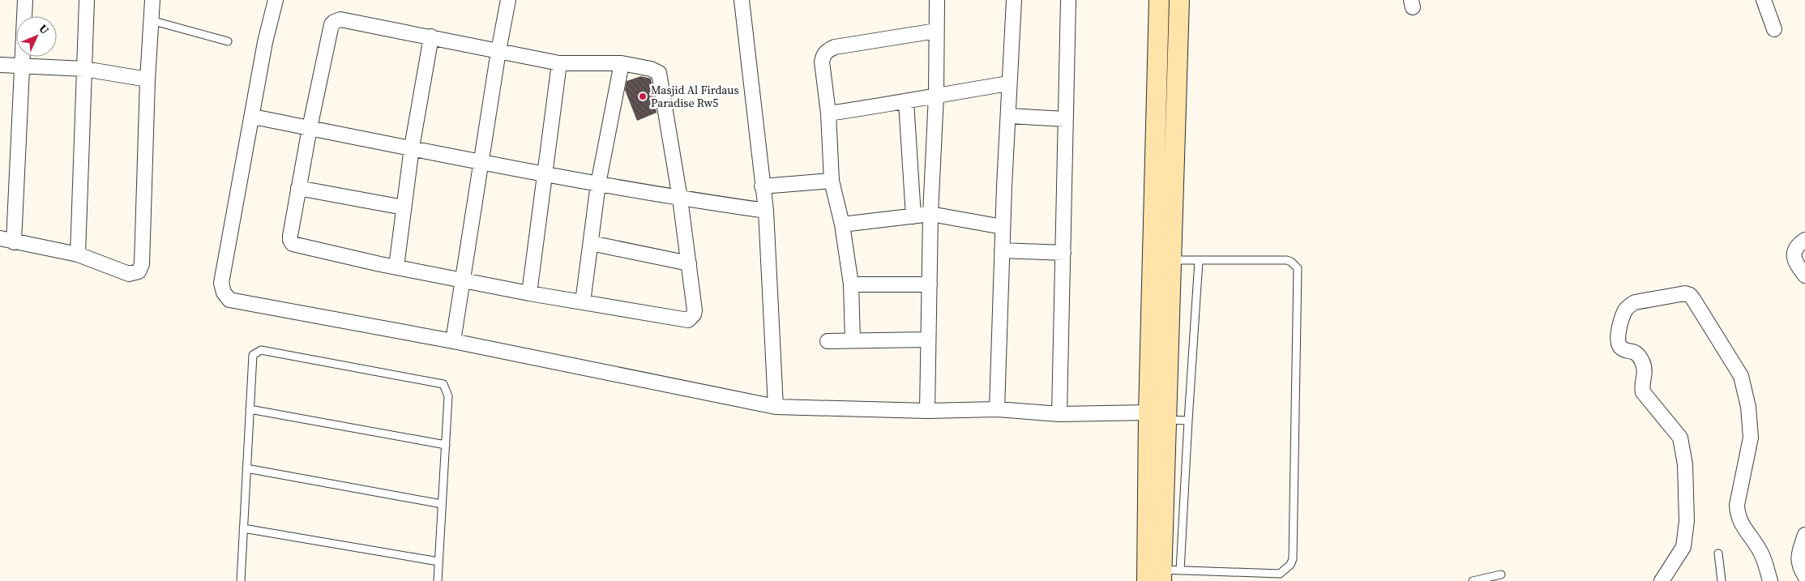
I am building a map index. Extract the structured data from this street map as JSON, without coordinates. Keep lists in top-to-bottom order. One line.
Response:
{"places":["Masjid Al Firdaus Paradise Rw5"],"north":"top right"}
